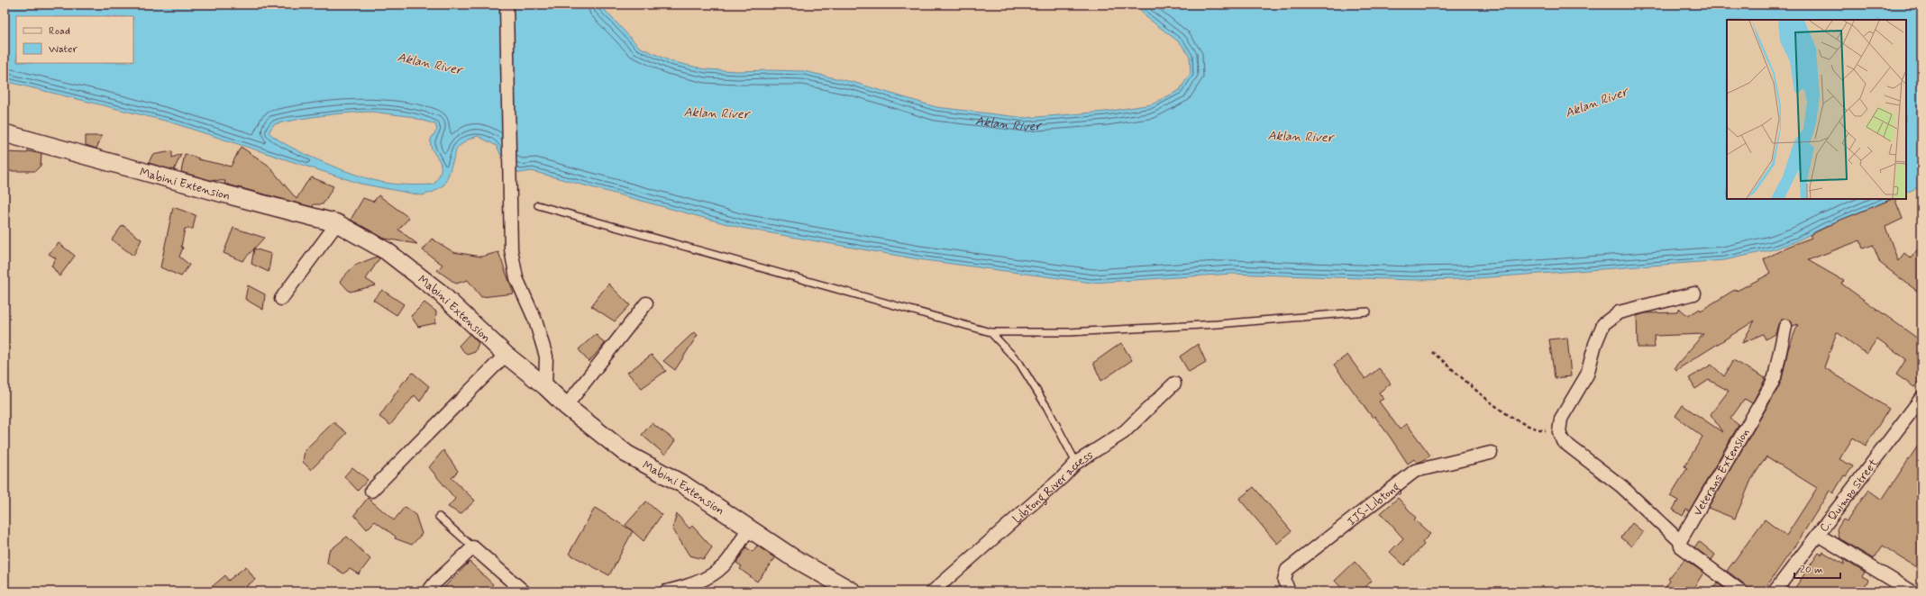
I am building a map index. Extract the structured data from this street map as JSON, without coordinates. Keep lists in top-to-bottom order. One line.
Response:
{"streets":{"street":["Mabini Extension","Veterans Extension","Libtong River access","C. Quimpo Street","IJS-Libtong"]},"water":["Aklan River"],"legend":["Road","Water"],"scale_bar":"20 m"}
